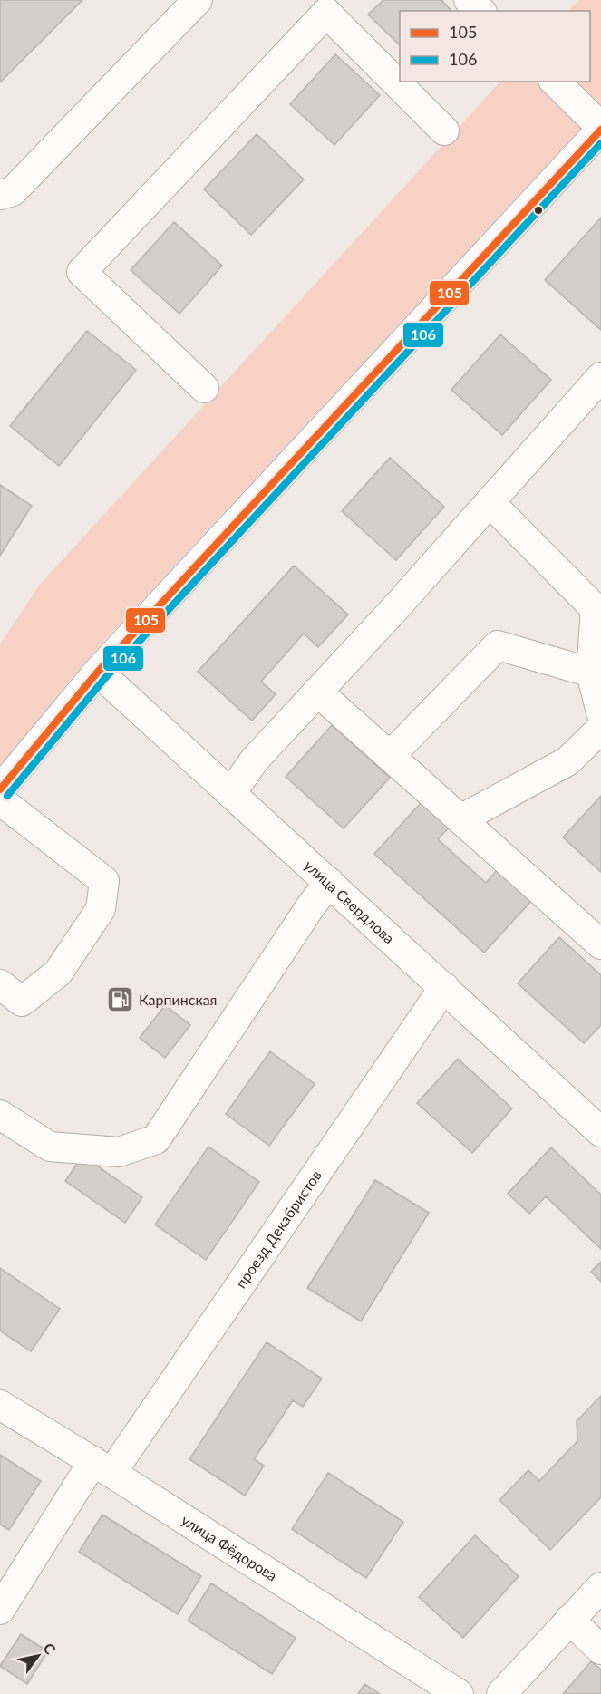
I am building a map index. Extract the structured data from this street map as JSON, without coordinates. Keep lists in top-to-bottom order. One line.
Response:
{"streets":{"street":["улица Свердлова","проезд Декабристов","улица Фёдорова"]},"crossings":[["улица Свердлова","проезд Декабристов"],["проезд Декабристов","улица Фёдорова"]],"places":{"fuel station":["Карпинская"]},"lines":["transit line 105","transit line 106"],"legend":["105","106"],"north":"top right"}
